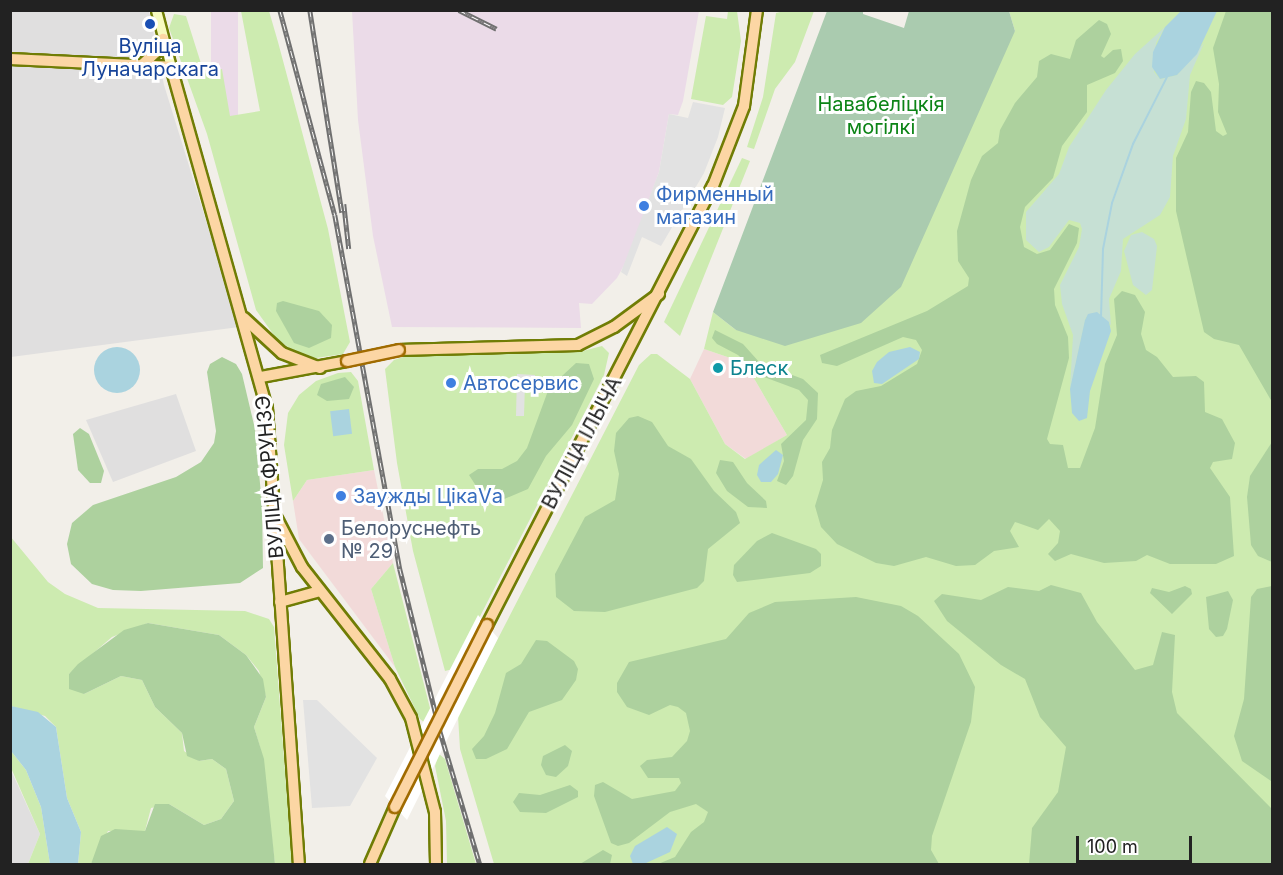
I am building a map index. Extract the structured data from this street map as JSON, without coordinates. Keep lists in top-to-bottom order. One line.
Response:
{"streets":{"main road":["ВУЛІЦА ІЛЬІЧА","ВУЛІЦА ФРУНЗЭ"]},"parks":["Навабеліцкія могілкі"],"places":["Вуліца Луначарскага","Фирменный магазин","Блеск","Автосервис","Заужды ЦікаVа","Белоруснефть № 29"],"scale_bar":"100 m"}
